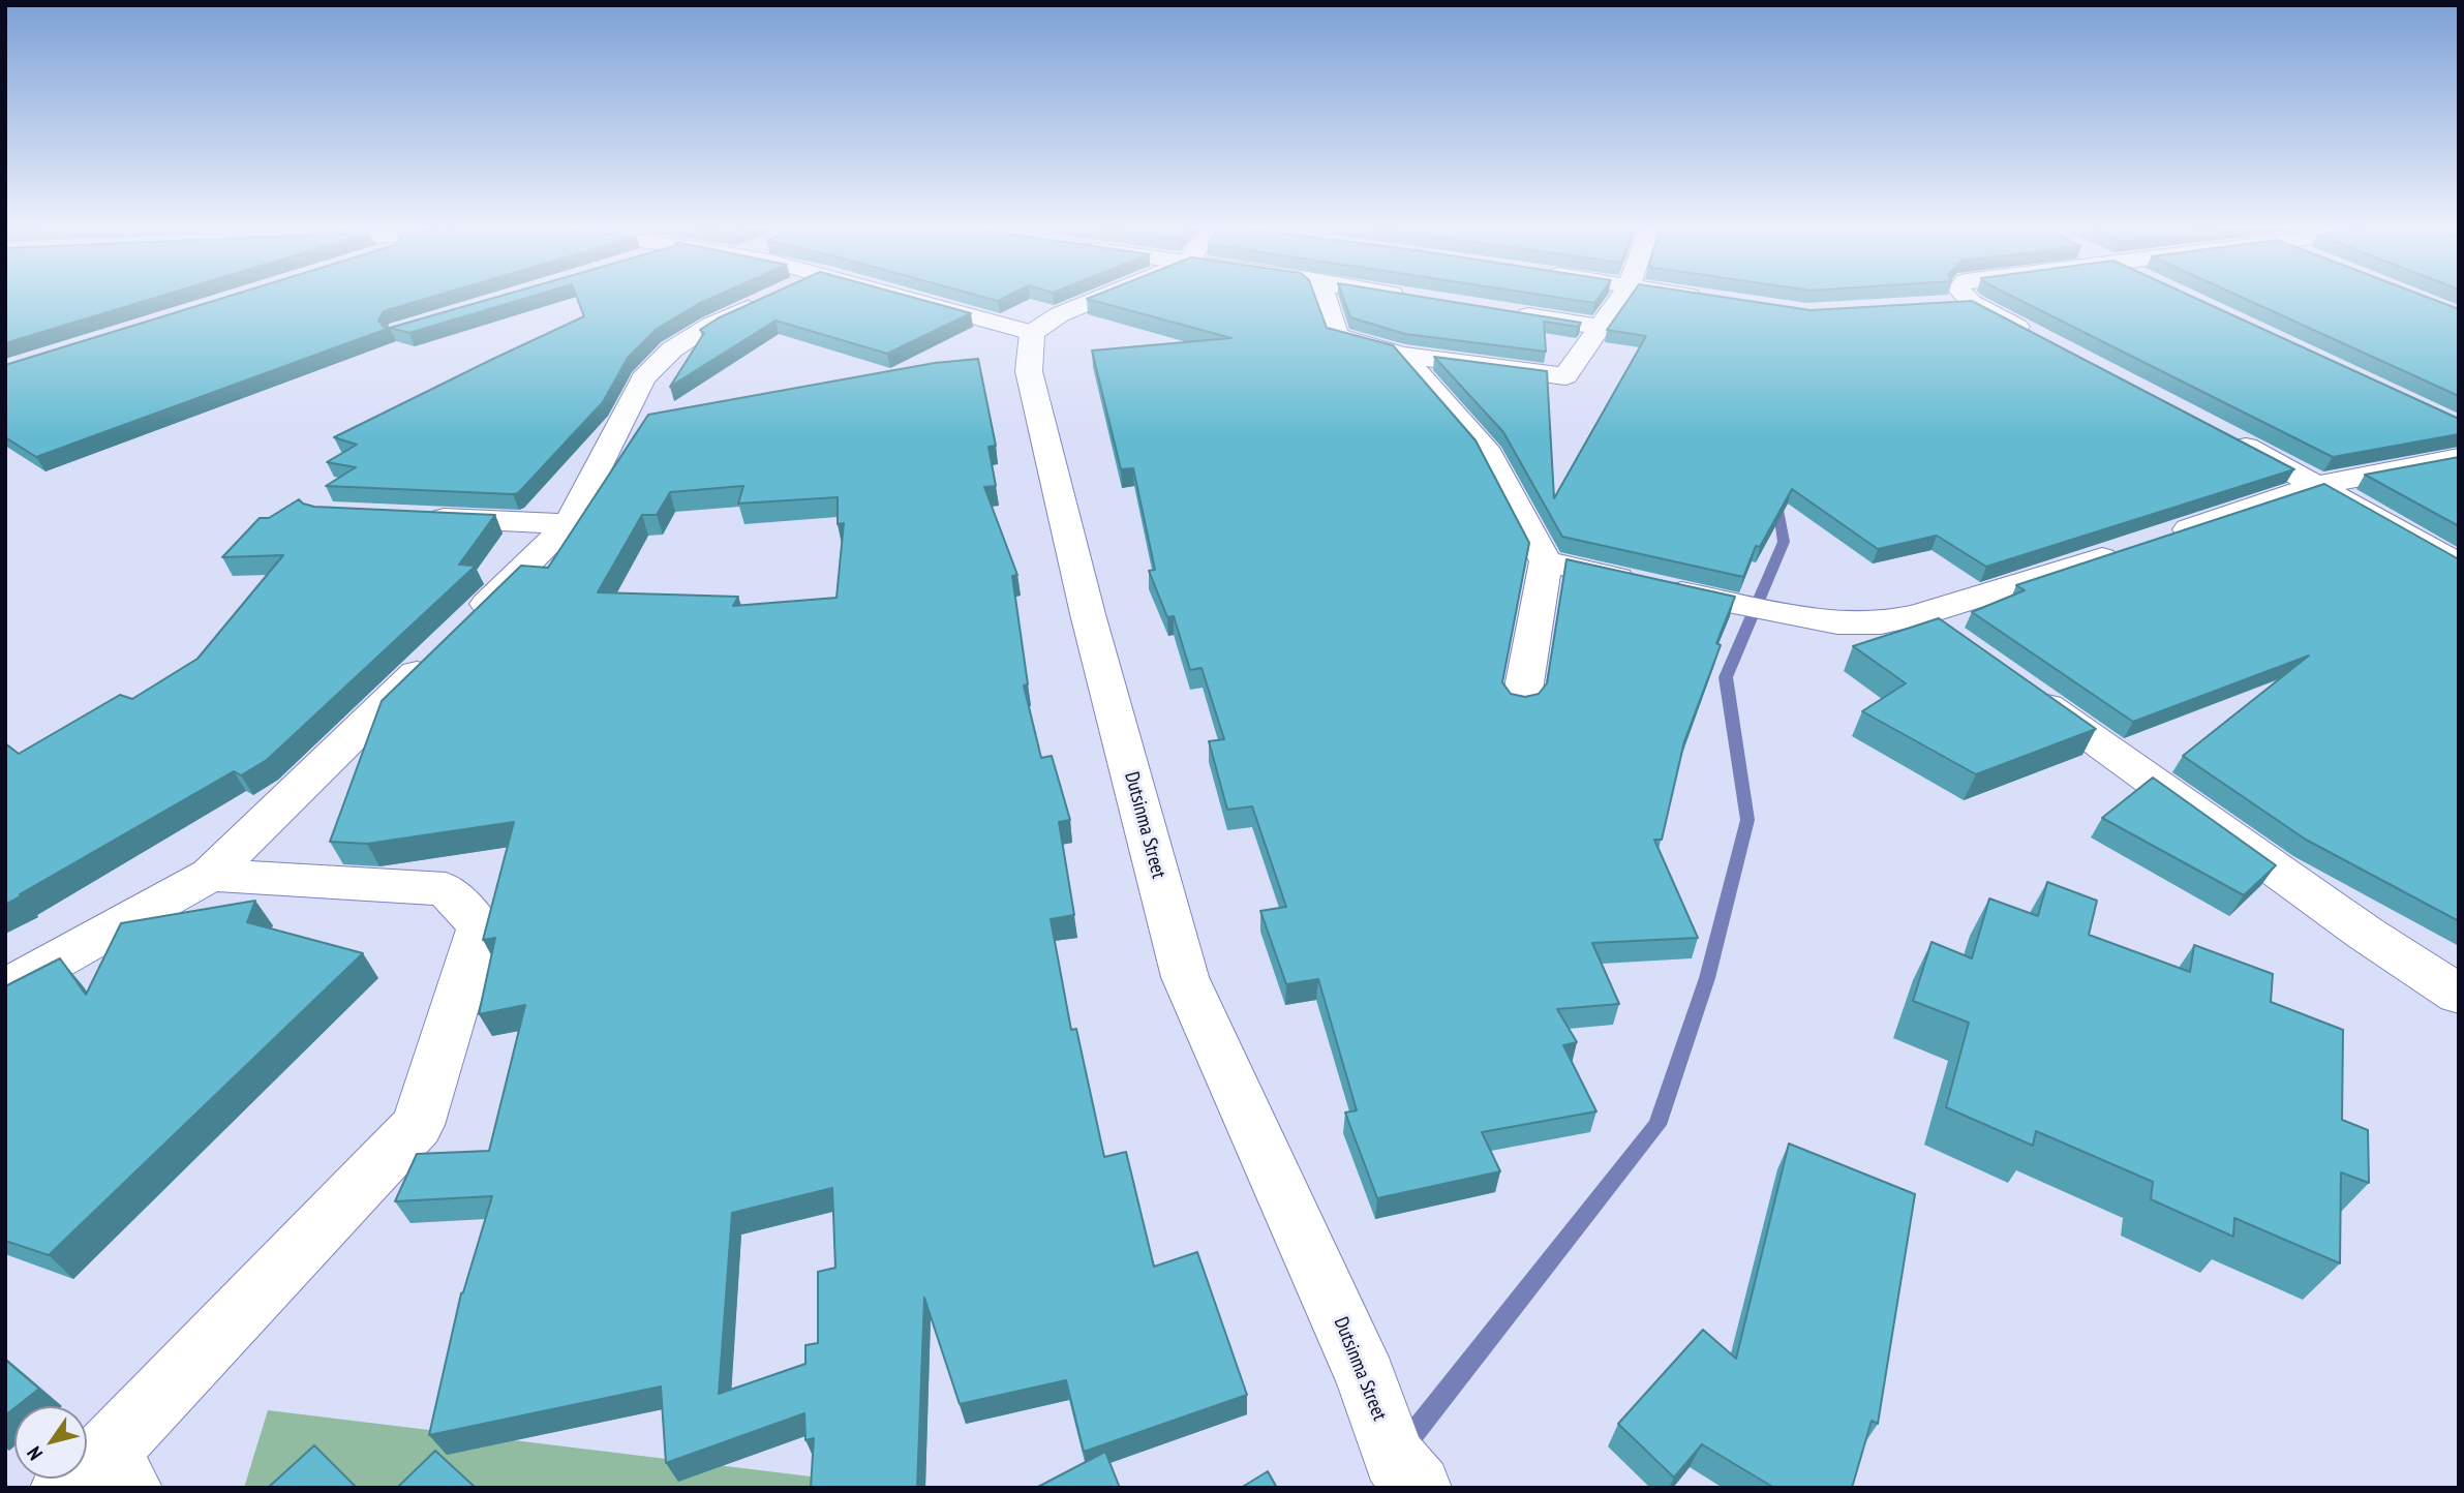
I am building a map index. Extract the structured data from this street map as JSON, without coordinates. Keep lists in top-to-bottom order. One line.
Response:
{"streets":{"street":["Dutsinma Street"]},"north":"bottom left"}
